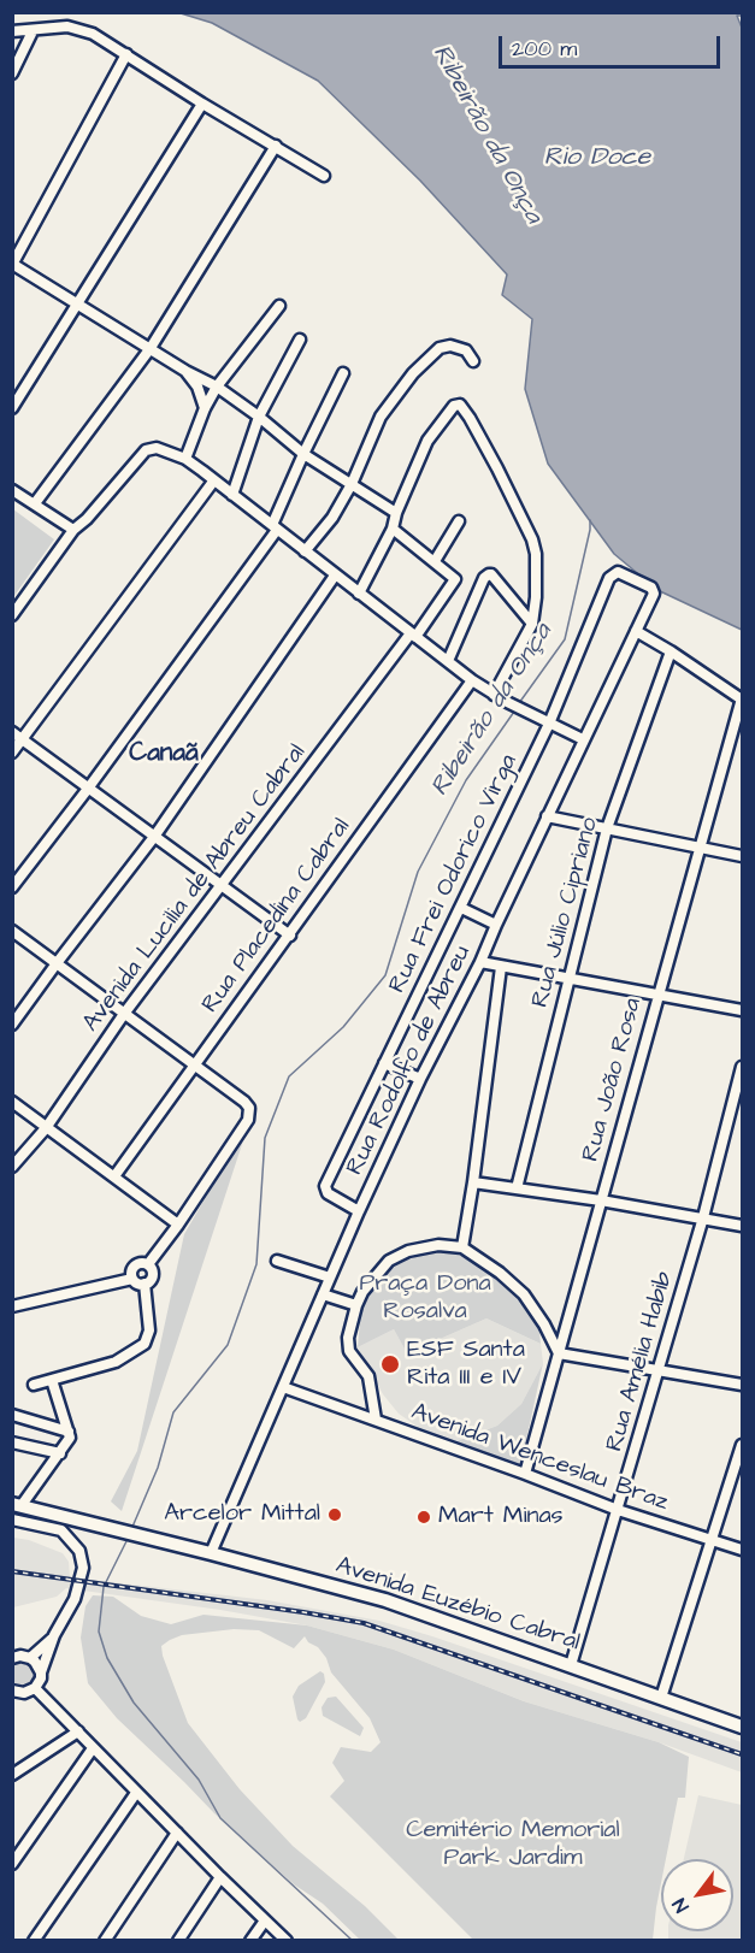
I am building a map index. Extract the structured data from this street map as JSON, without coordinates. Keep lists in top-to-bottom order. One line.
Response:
{"streets":{"main road":["Avenida Euzébio Cabral"],"street":["Rua Frei Odorico Virga","Avenida Lucilia de Abreu Cabral","Rua Júlio Cipriano","Rua Placedina Cabral","Rua Rodolfo de Abreu","Rua João Rosa","Rua Amélia Habib","Avenida Wenceslau Braz"]},"crossings":[["Rua Frei Odorico Virga","Rua Rodolfo de Abreu"],["Rua Rodolfo de Abreu","Avenida Wenceslau Braz"],["Rua Rodolfo de Abreu","Avenida Euzébio Cabral"],["Rua João Rosa","Avenida Wenceslau Braz"],["Rua Amélia Habib","Avenida Wenceslau Braz"],["Rua Amélia Habib","Avenida Euzébio Cabral"]],"districts":["Canaã"],"water":["Ribeirão da Onça","Rio Doce"],"parks":["Praça Dona Rosalva","Cemitério Memorial Park Jardim"],"places":["ESF Santa Rita III e IV","Arcelor Mittal","Mart Minas"],"scale_bar":"200 m","north":"bottom left"}
